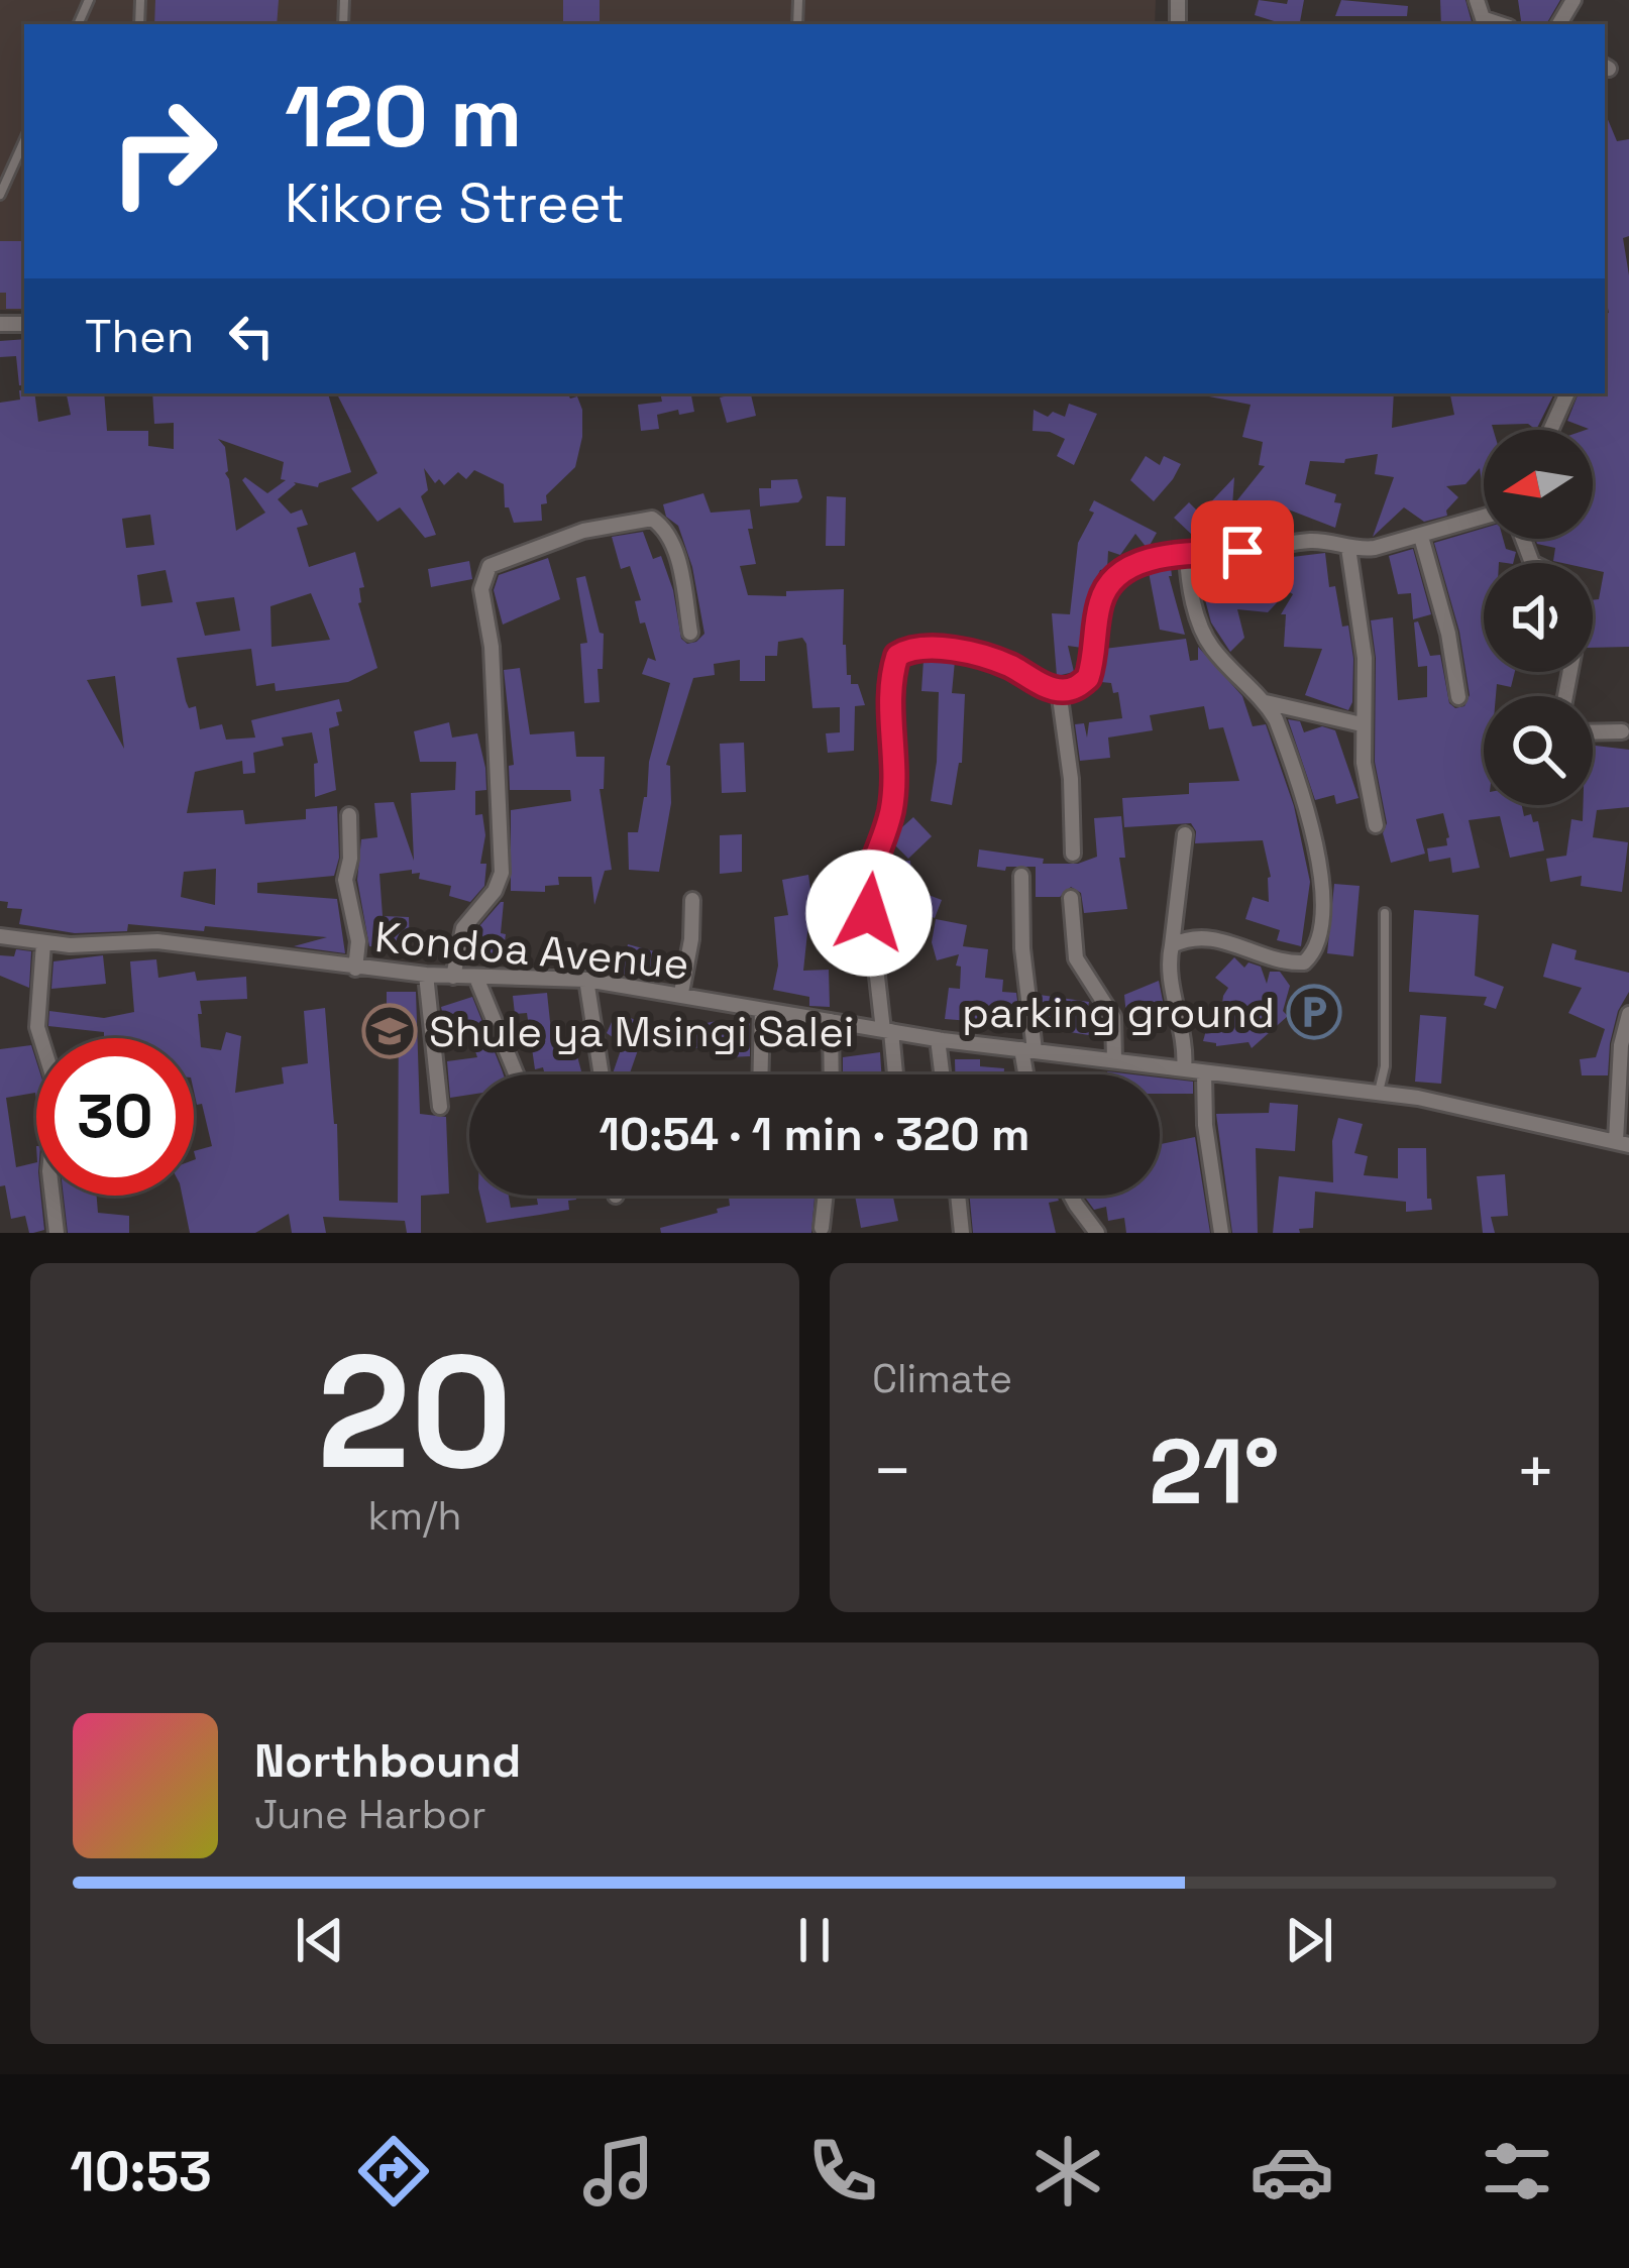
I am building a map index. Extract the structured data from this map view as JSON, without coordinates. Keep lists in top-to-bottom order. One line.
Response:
{"streets":{"street":["Kondoa Avenue"]},"places":{"parking":["parking ground"],"school or university":["Shule ya Msingi Salei"]},"north":"left","page":{"turn":["120 m","Kikore Street"],"then":"Then","limit":"30","trip":"10:54 · 1 min · 320 m","tile":[["20","km/h"],"Climate"],"heat":["−","21°","+"],"song":["Northbound","June Harbor"],"tabs":"10:53"}}
